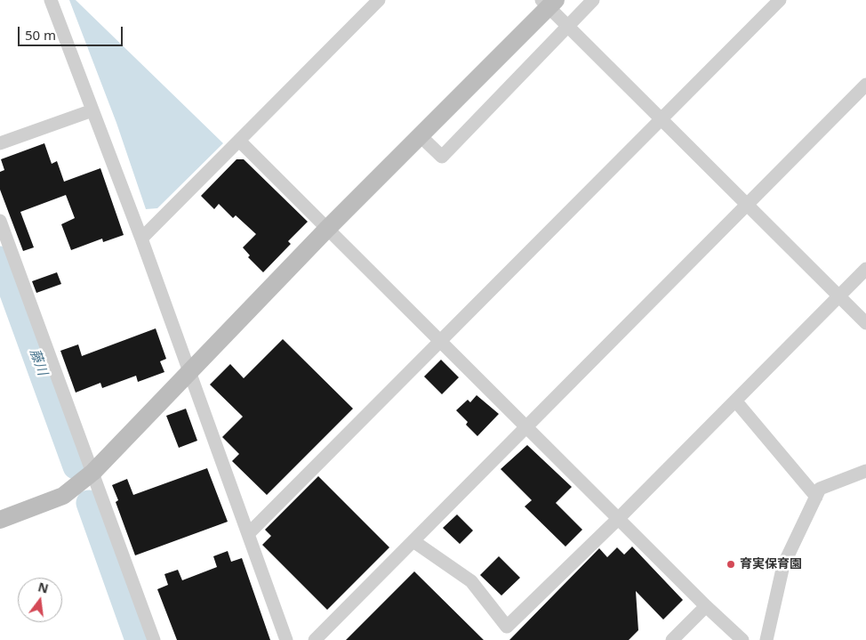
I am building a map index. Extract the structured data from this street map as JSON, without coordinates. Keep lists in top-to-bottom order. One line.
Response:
{"water":["藤川"],"places":["育実保育園"],"scale_bar":"50 m","north":"top"}
